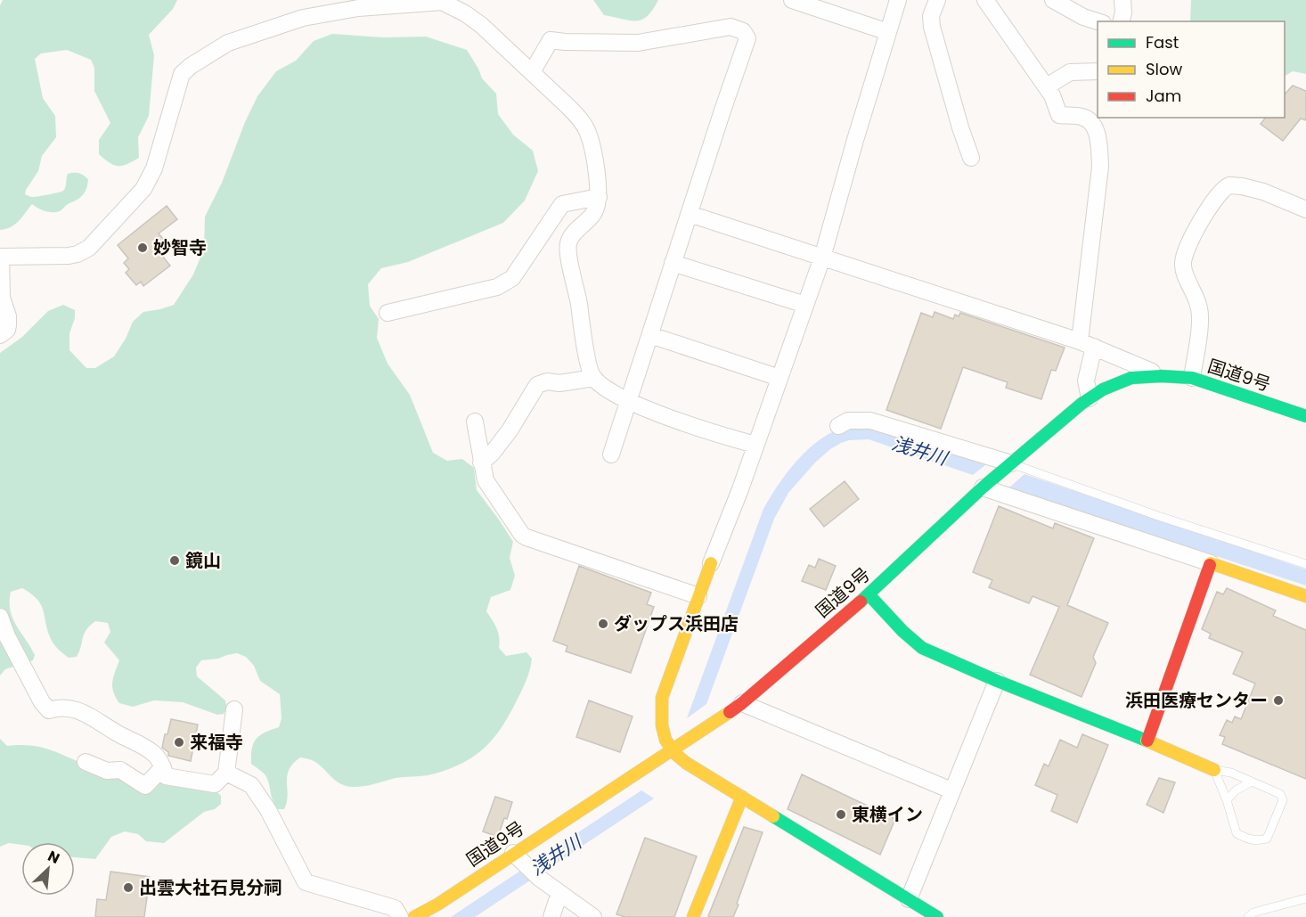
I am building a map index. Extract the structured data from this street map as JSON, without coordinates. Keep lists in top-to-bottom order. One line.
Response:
{"streets":{"main road":["国道9号"]},"water":["浅井川"],"places":["妙智寺","鏡山","ダップス浜田店","浜田医療センター","来福寺","東横イン","出雲大社石見分祠"],"legend":["Fast","Slow","Jam"],"north":"top right"}
